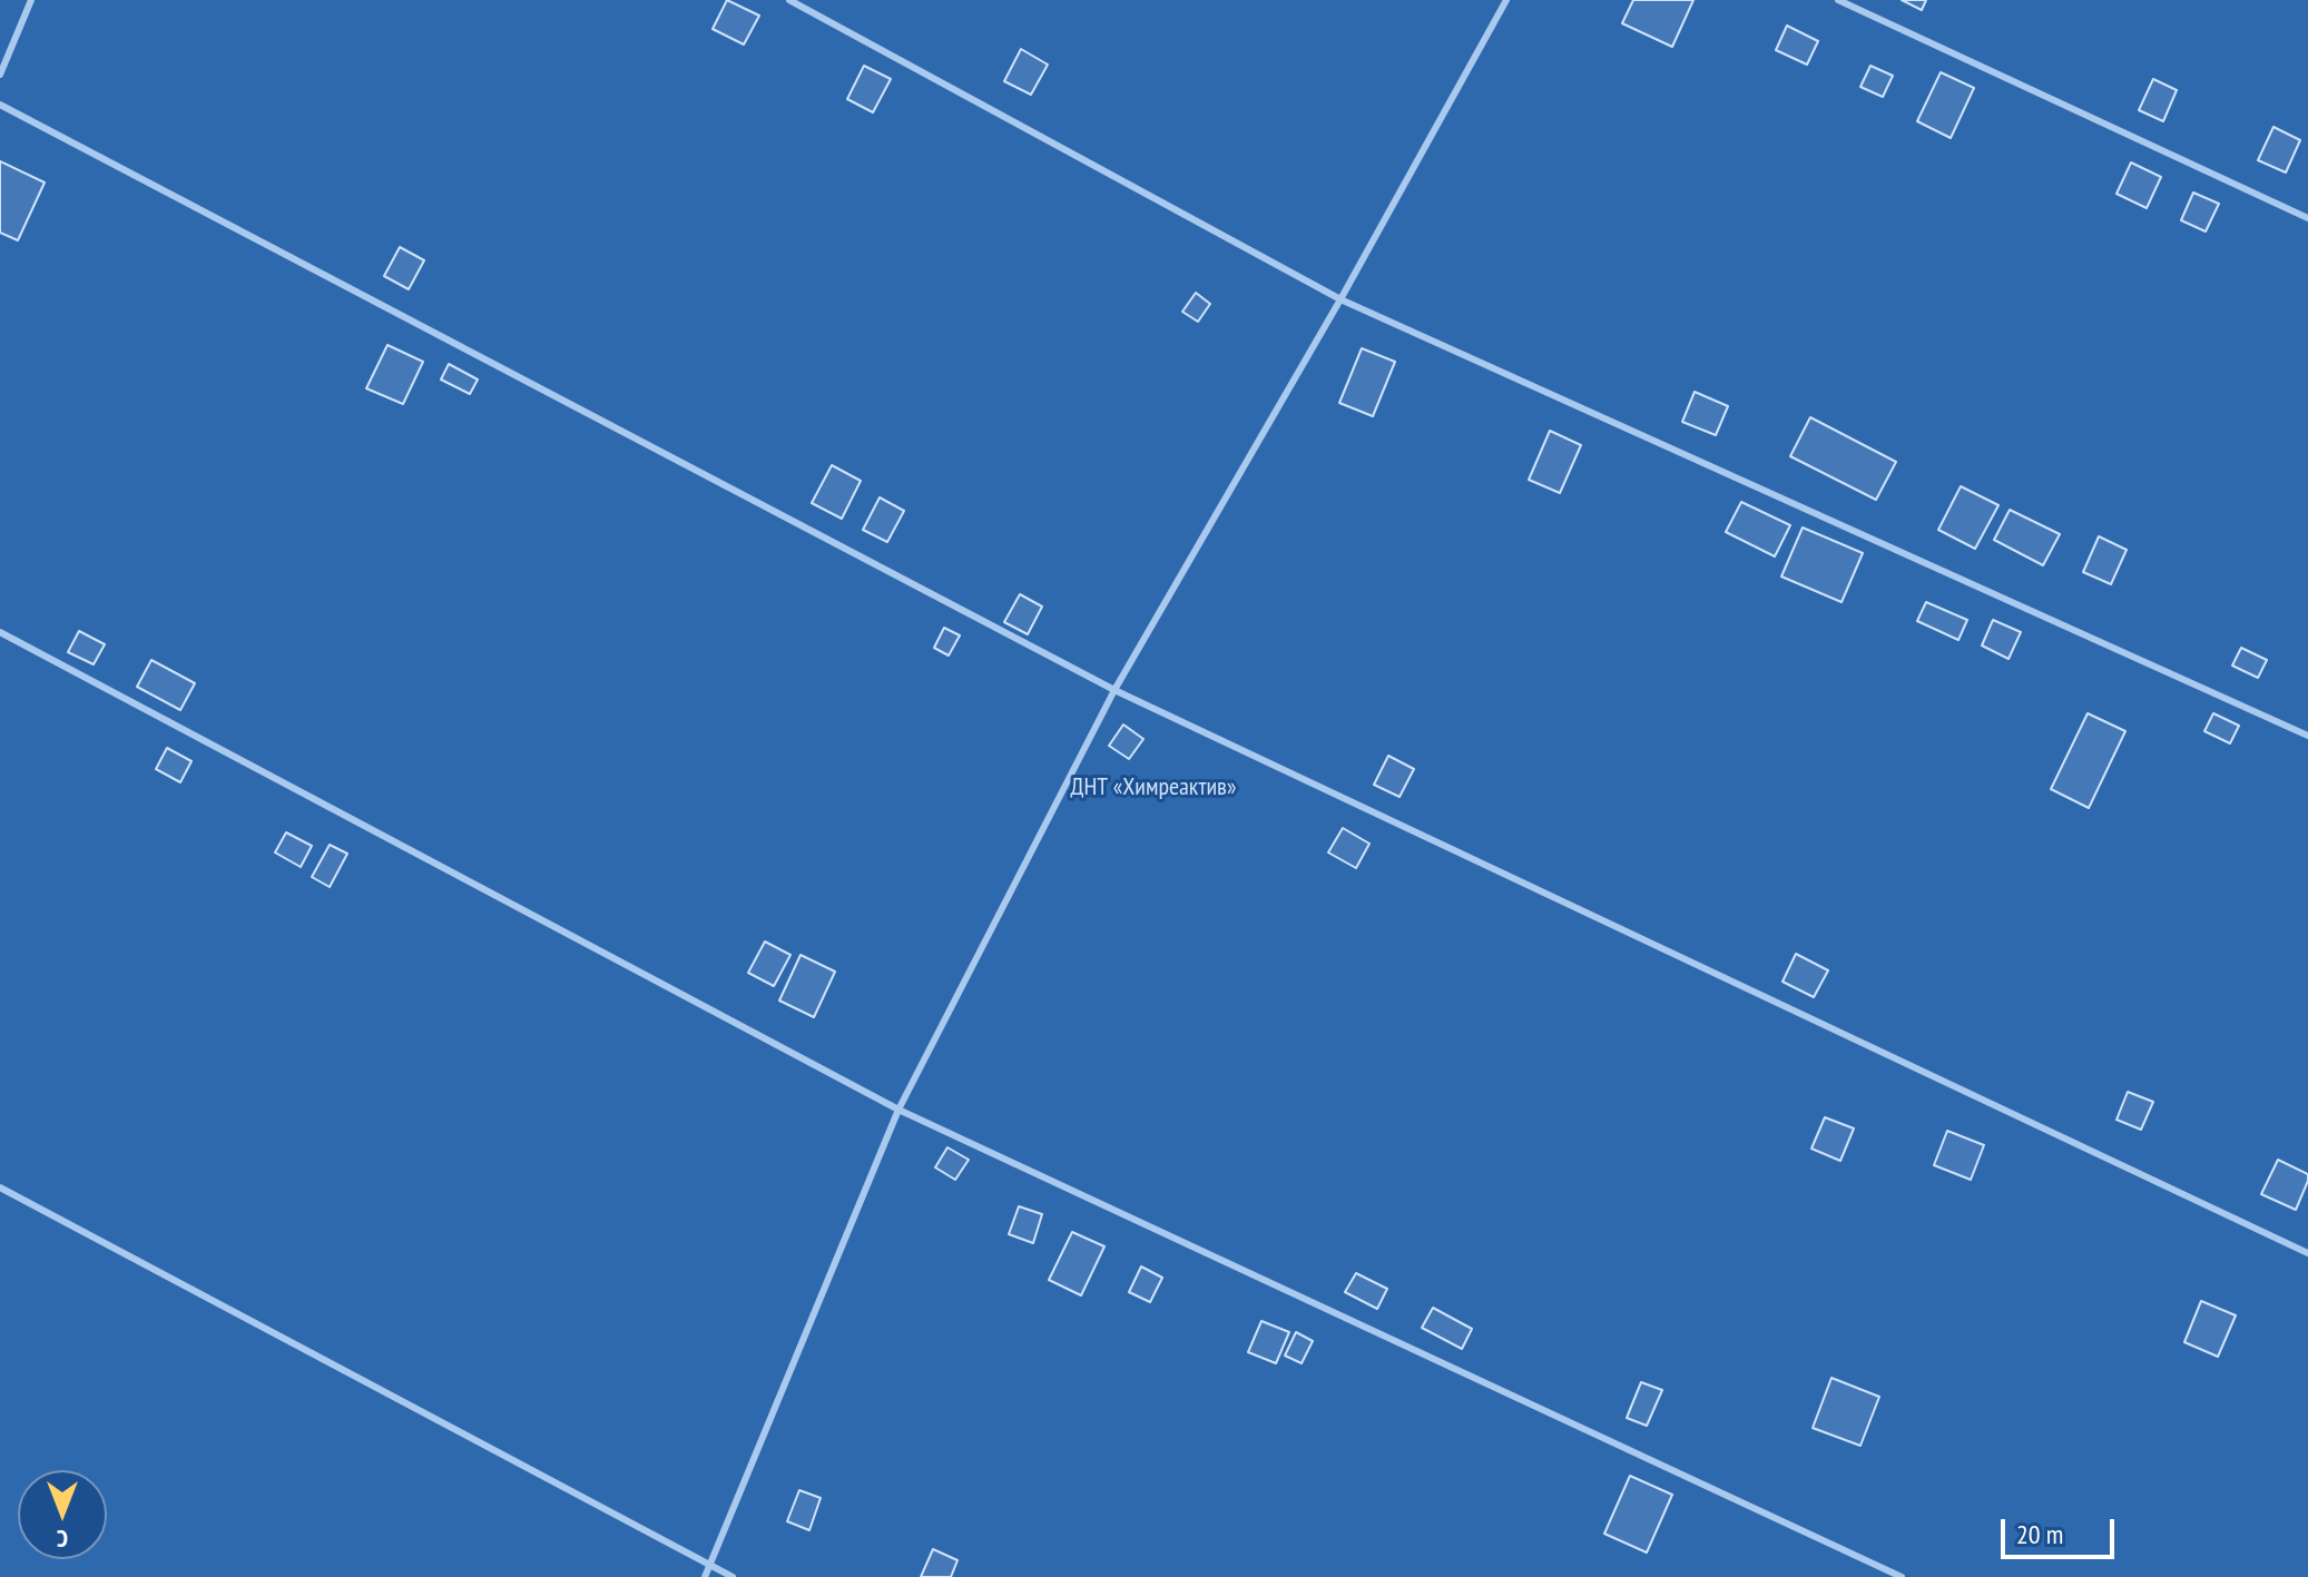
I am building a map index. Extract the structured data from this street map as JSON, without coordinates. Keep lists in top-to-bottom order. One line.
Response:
{"parks":["ДНТ «Химреактив»"],"scale_bar":"20 m","north":"bottom"}
